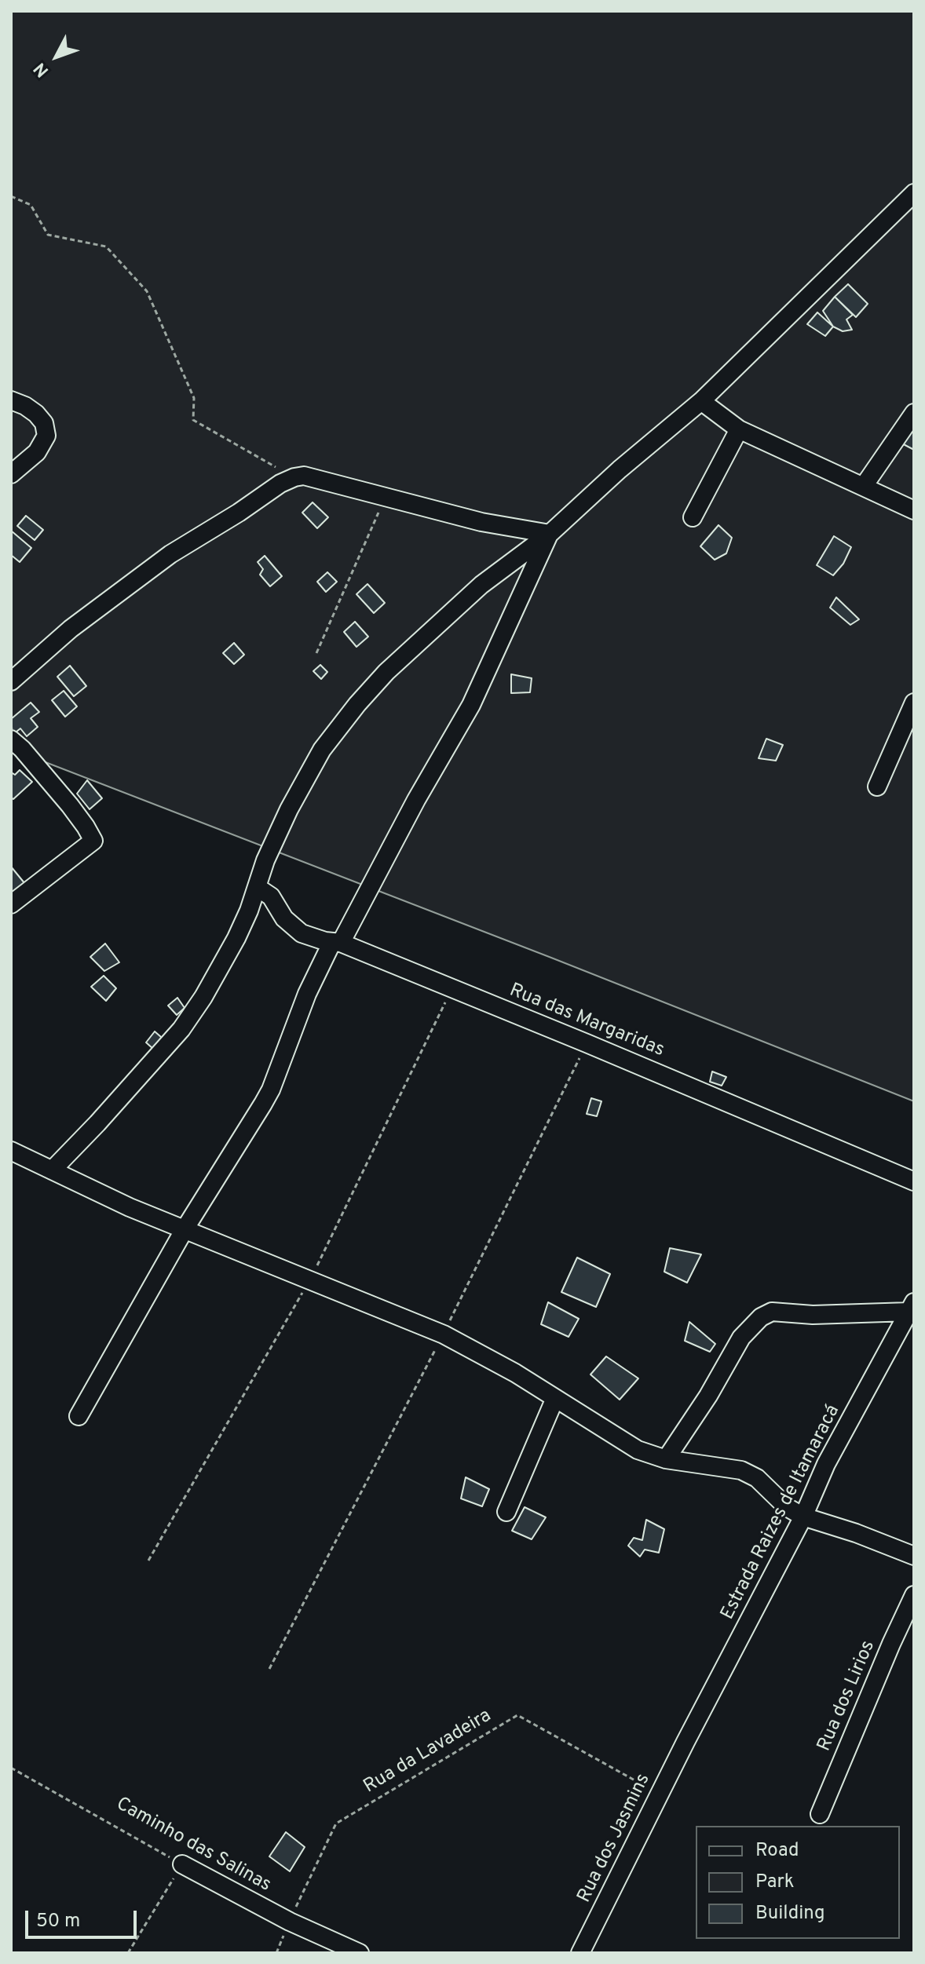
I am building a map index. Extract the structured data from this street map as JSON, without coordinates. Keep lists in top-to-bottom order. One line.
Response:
{"streets":{"street":["Rua das Margaridas","Estrada Raizes de Itamaracá","Rua dos Lirios","Rua dos Jasmins","Caminho das Salinas"],"path":["Rua da Lavadeira"]},"crossings":[["Estrada Raizes de Itamaracá","Rua dos Jasmins"],["Rua da Lavadeira","Rua dos Jasmins"],["Rua da Lavadeira","Caminho das Salinas"]],"legend":["Road","Park","Building"],"scale_bar":"50 m","north":"bottom left"}
